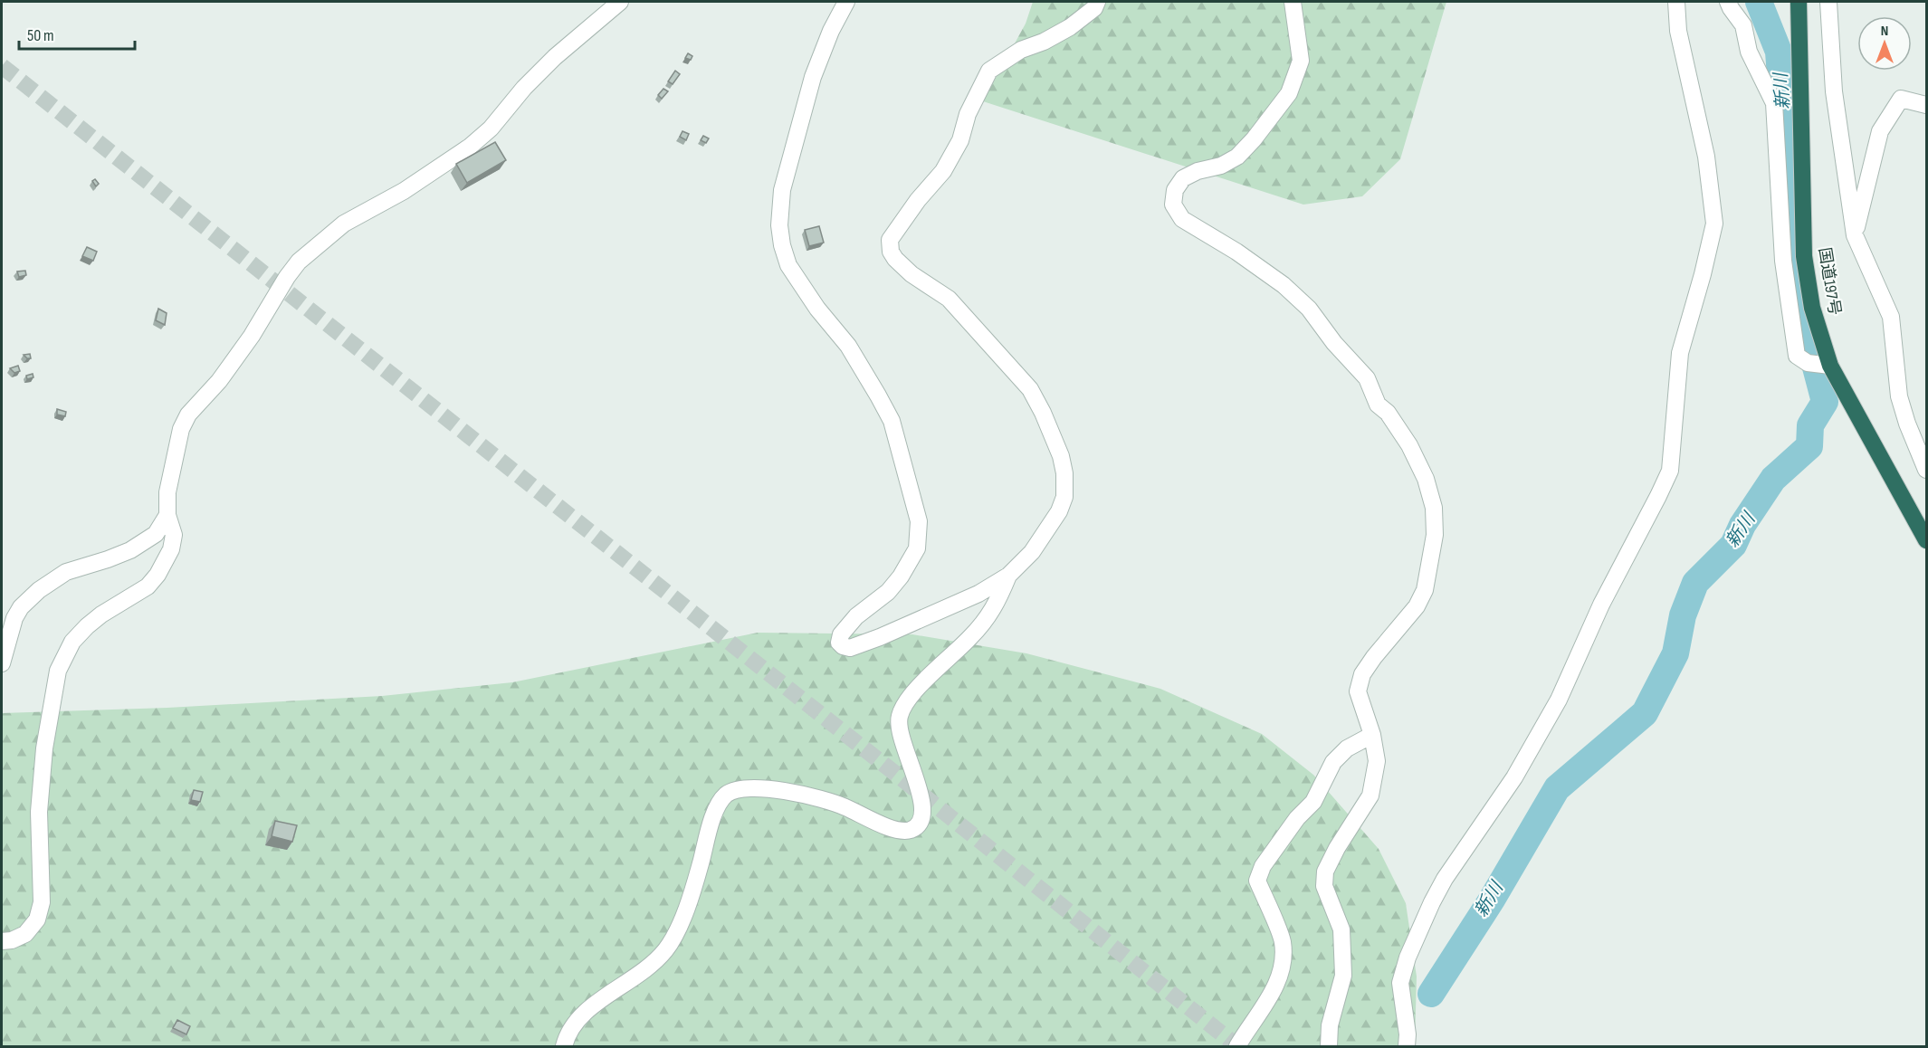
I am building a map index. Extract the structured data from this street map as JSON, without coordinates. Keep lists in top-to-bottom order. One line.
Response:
{"streets":{"highway":["国道197号"]},"water":["新川"],"scale_bar":"50 m","north":"top"}
